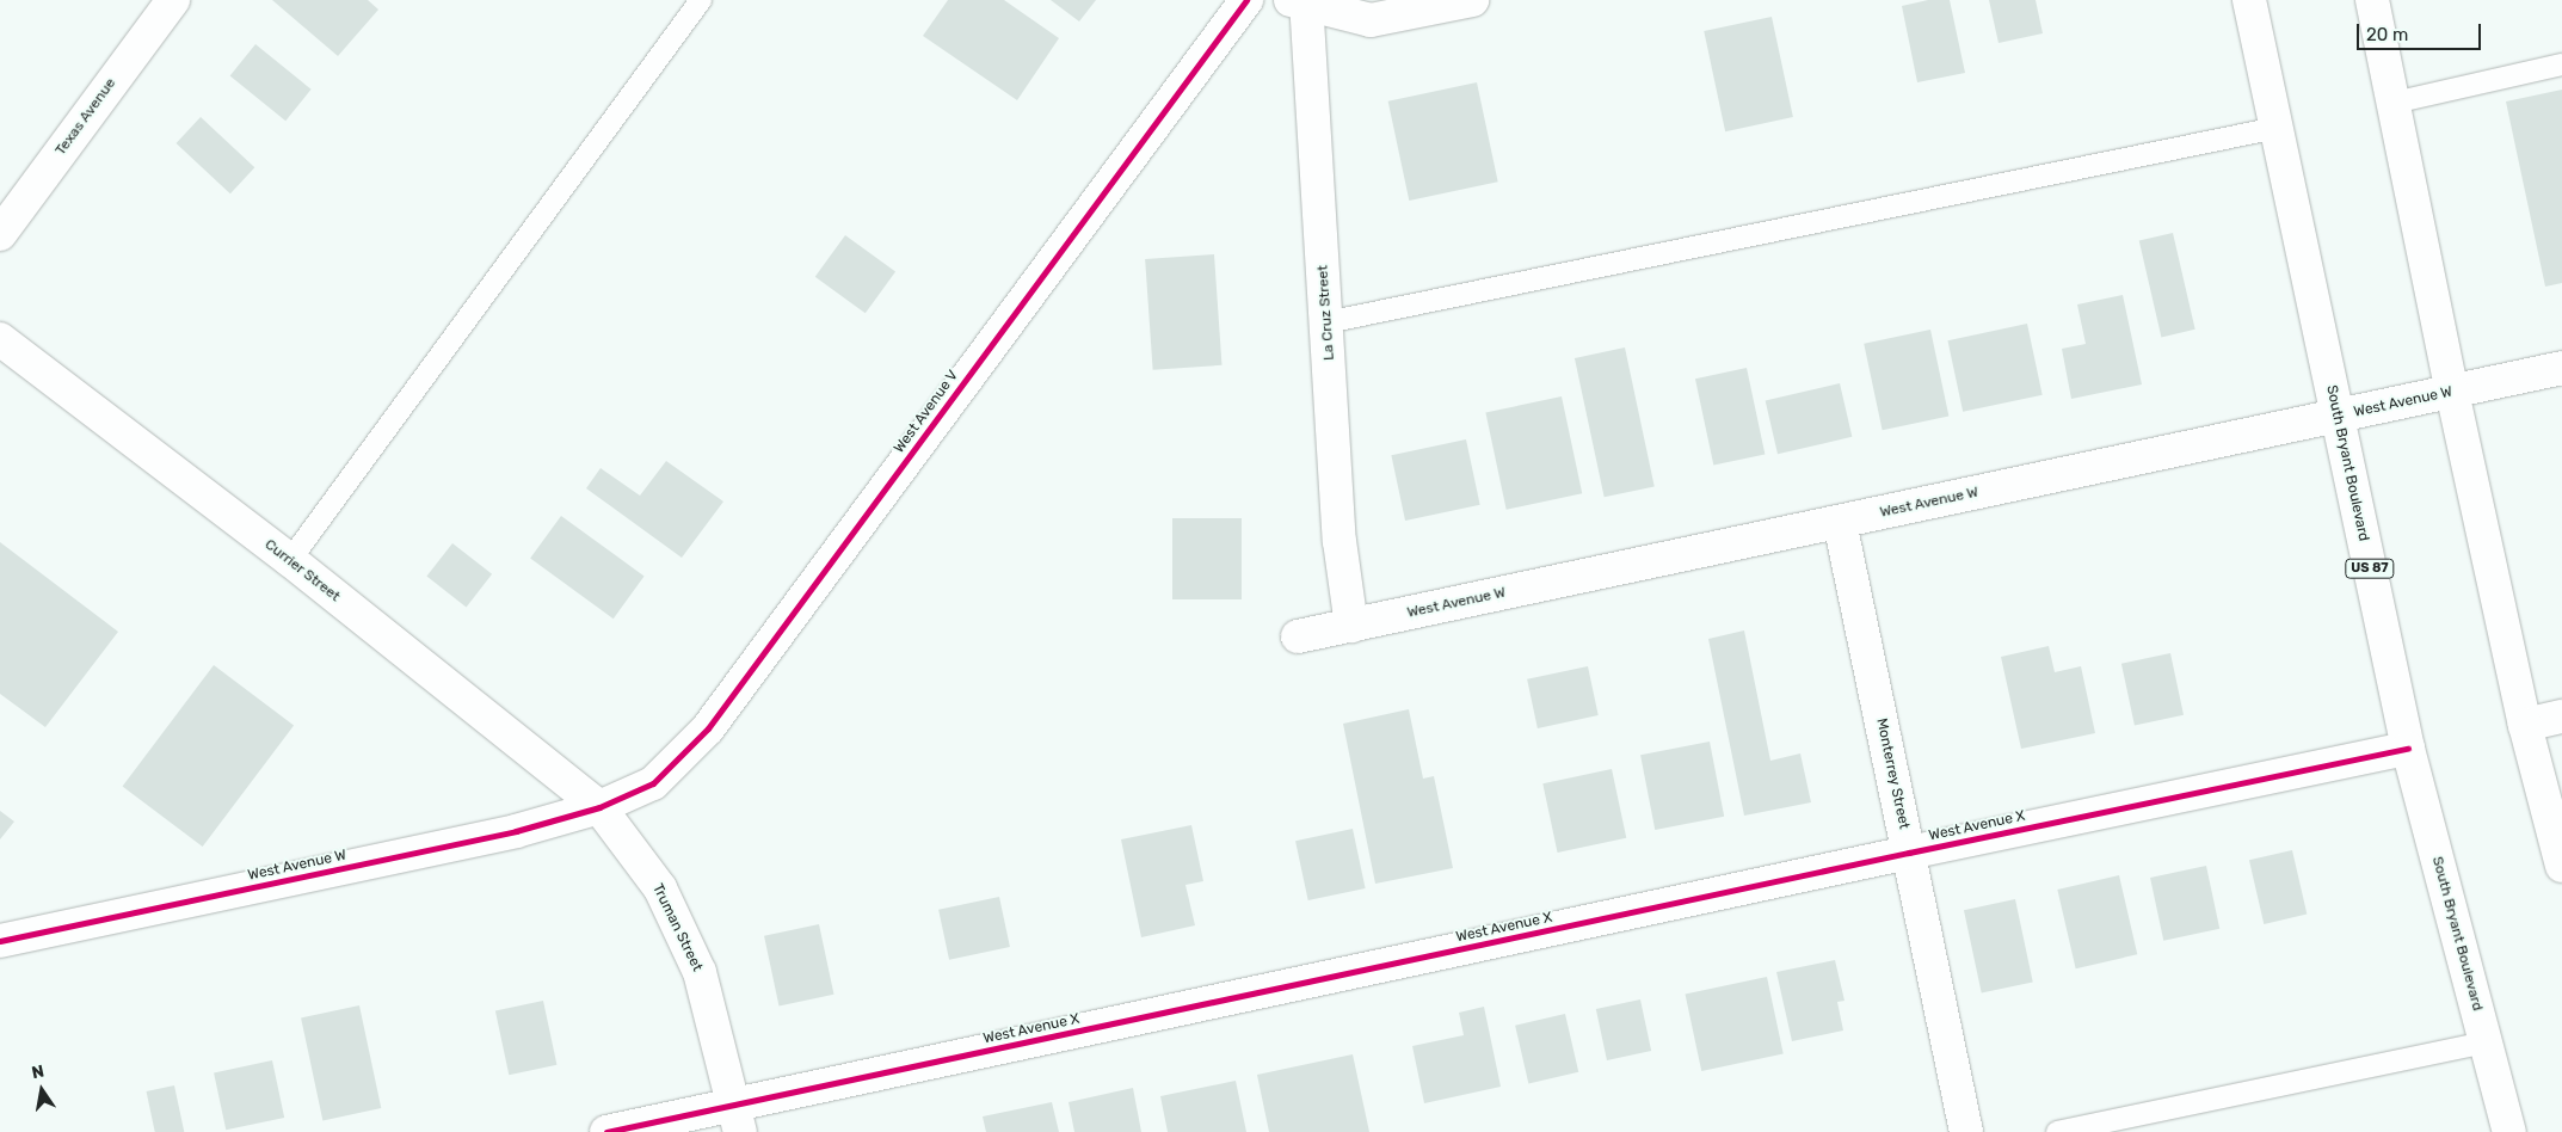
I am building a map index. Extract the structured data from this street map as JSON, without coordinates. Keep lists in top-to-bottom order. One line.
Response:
{"streets":{"street":["Texas Avenue","La Cruz Street","West Avenue W","West Avenue V","South Bryant Boulevard","US 87","Currier Street","Monterrey Street","West Avenue X","Truman Street"]},"crossings":[["La Cruz Street","West Avenue W"],["West Avenue W","West Avenue V"],["West Avenue W","South Bryant Boulevard"],["West Avenue W","Currier Street"],["West Avenue W","Monterrey Street"],["West Avenue W","Truman Street"],["West Avenue V","Currier Street"],["West Avenue V","Truman Street"],["South Bryant Boulevard","West Avenue X"],["Currier Street","Truman Street"],["Monterrey Street","West Avenue X"],["West Avenue X","Truman Street"]],"scale_bar":"20 m","north":"top"}
